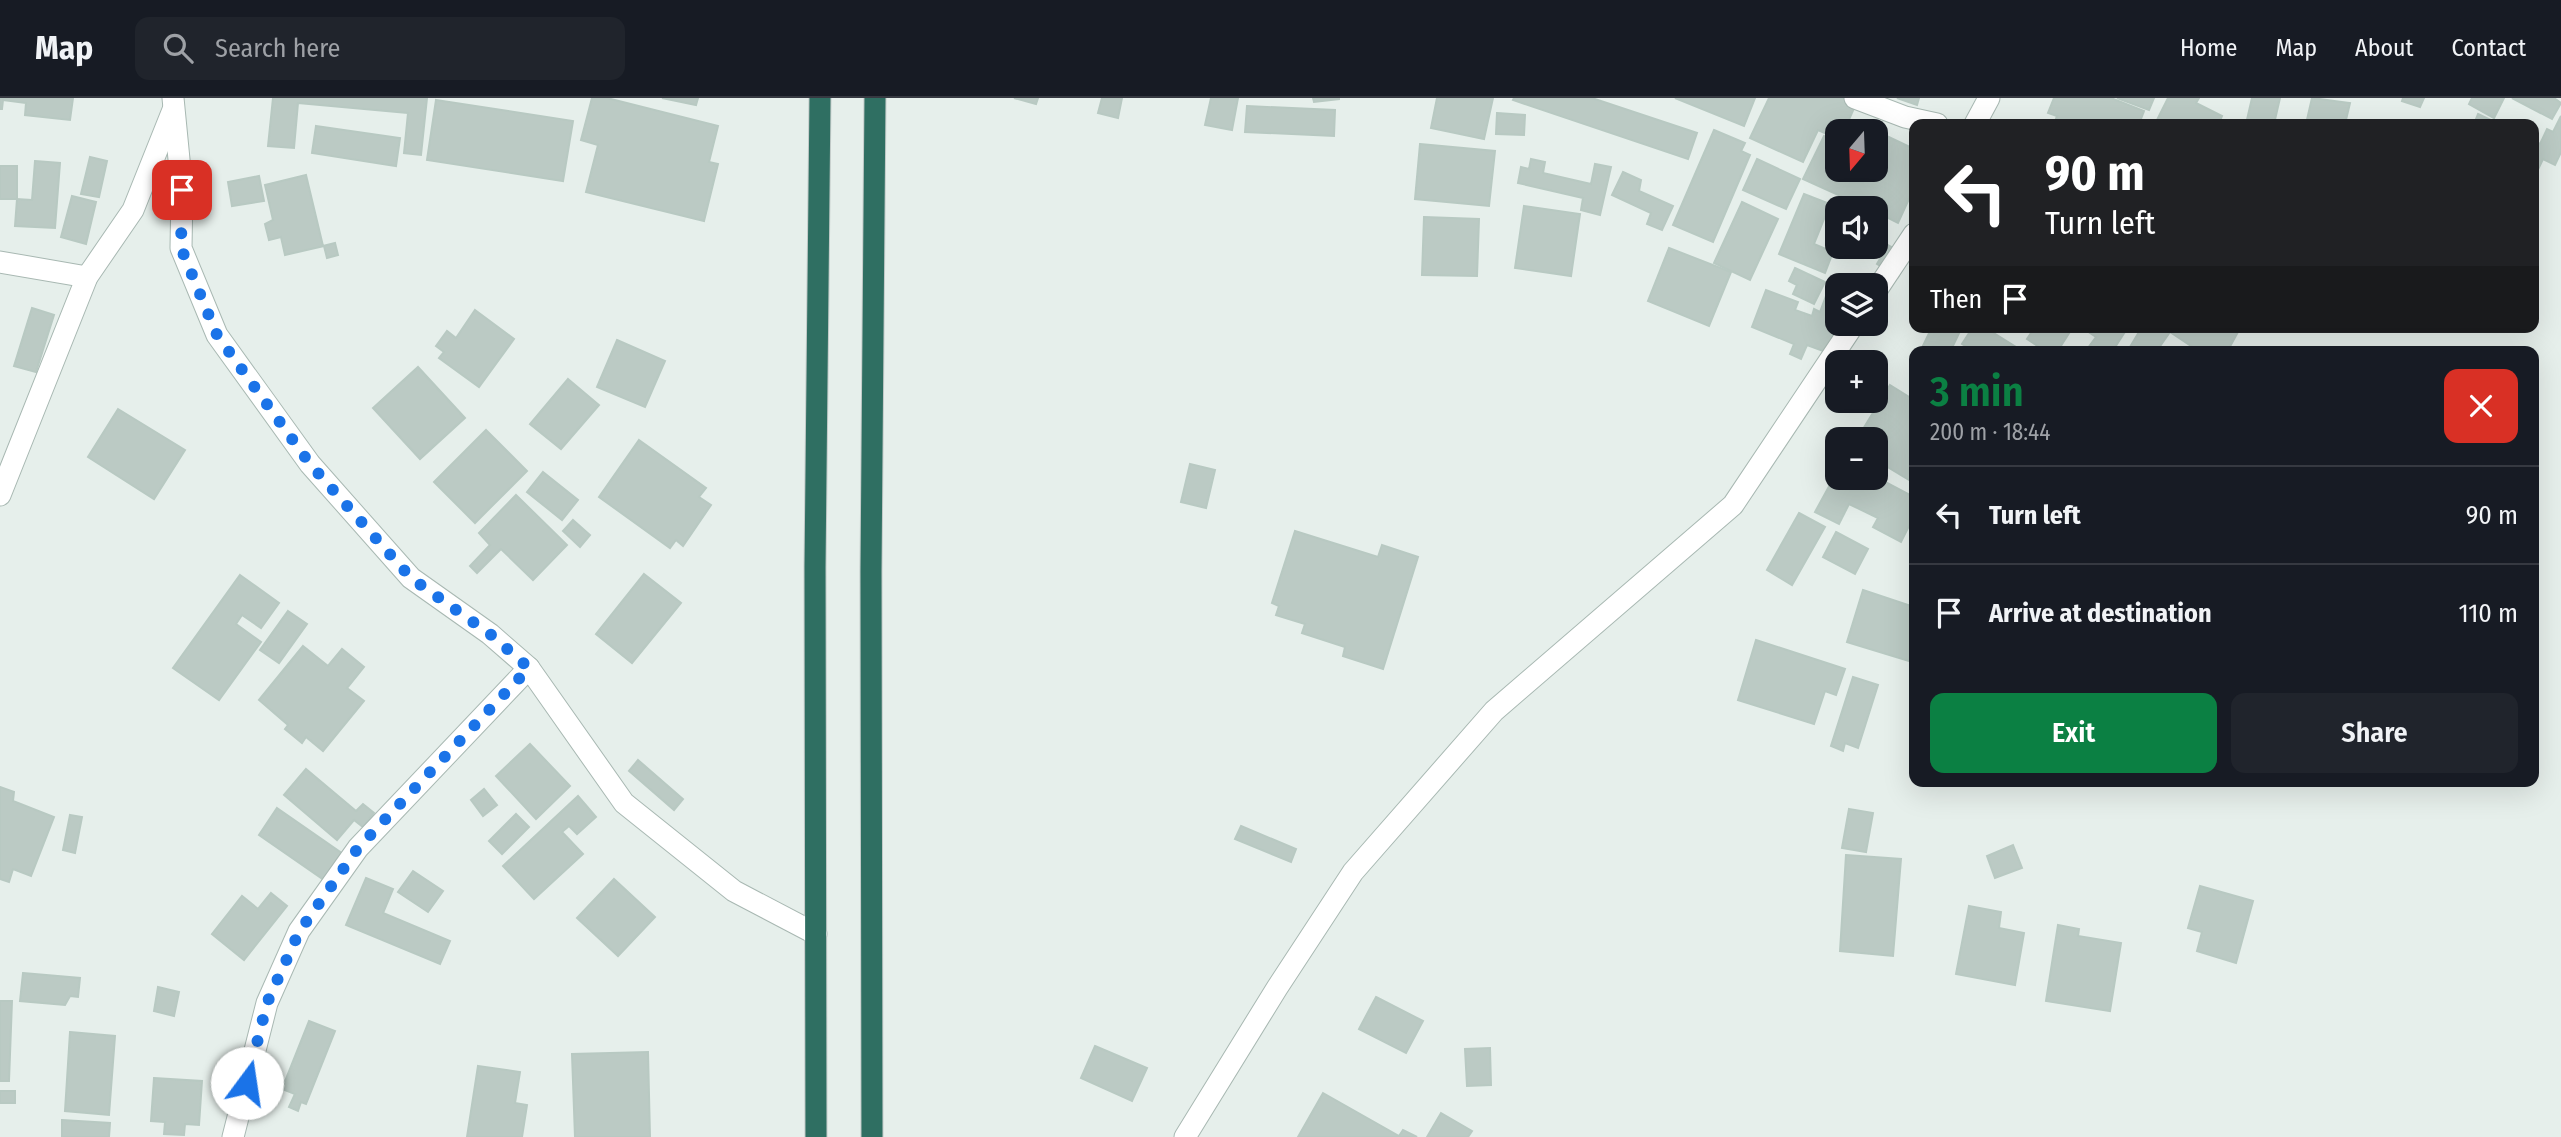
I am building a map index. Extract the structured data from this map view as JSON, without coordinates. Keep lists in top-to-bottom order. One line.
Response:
{"north":"bottom","page":{"header":"Map","search":"Search here","nav":["Home","Map","About","Contact"],"map_buttons":["+","−"],"turn":["90 m","Turn left"],"then":"Then","heading":["3 min","200 m · 18:44"],"list":[{"name":"Turn left","value":"90 m"},{"name":"Arrive at destination","value":"110 m"}],"buttons":["Exit","Share"]}}
